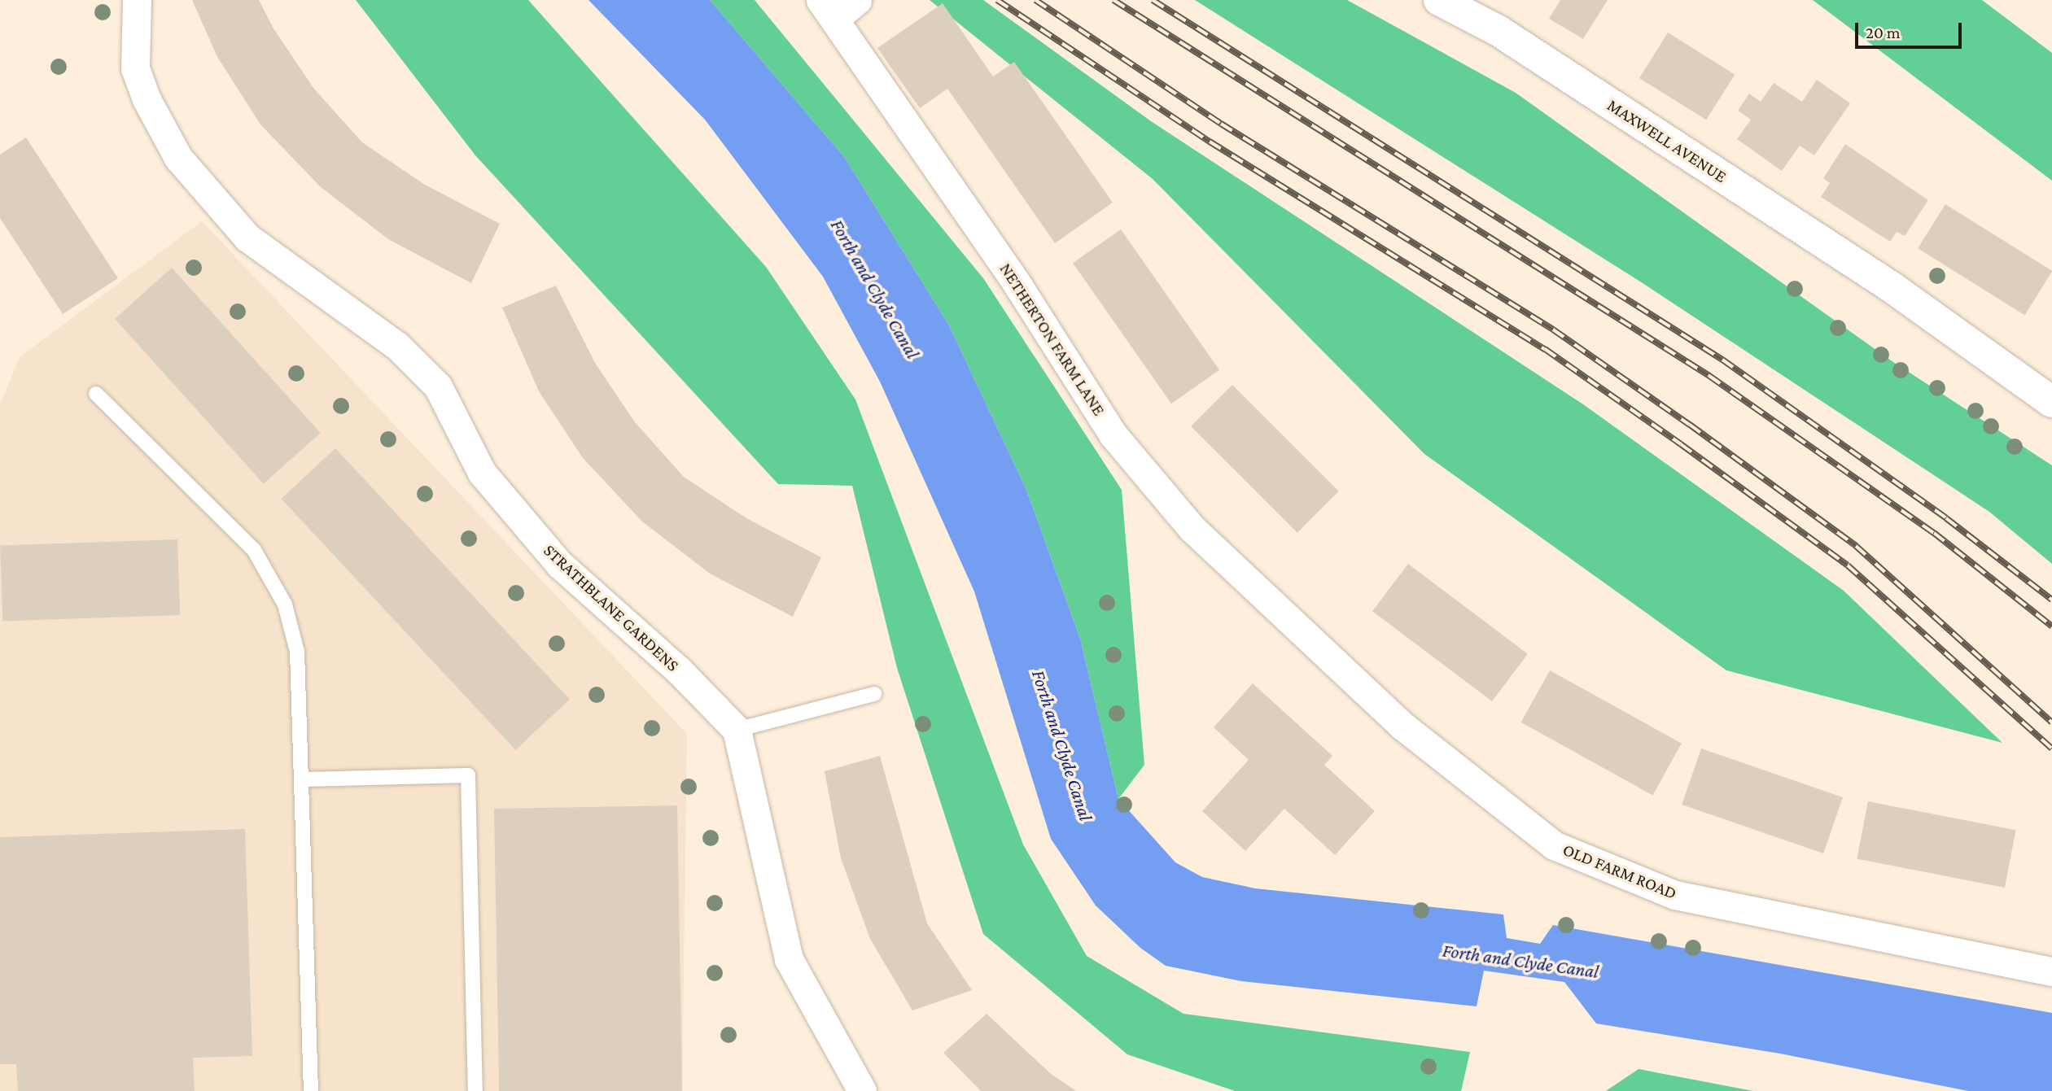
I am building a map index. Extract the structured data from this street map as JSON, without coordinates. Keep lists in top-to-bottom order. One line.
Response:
{"streets":{"street":["MAXWELL AVENUE","NETHERTON FARM LANE","STRATHBLANE GARDENS","OLD FARM ROAD"]},"crossings":[["NETHERTON FARM LANE","OLD FARM ROAD"]],"water":["Forth and Clyde Canal"],"scale_bar":"20 m"}
